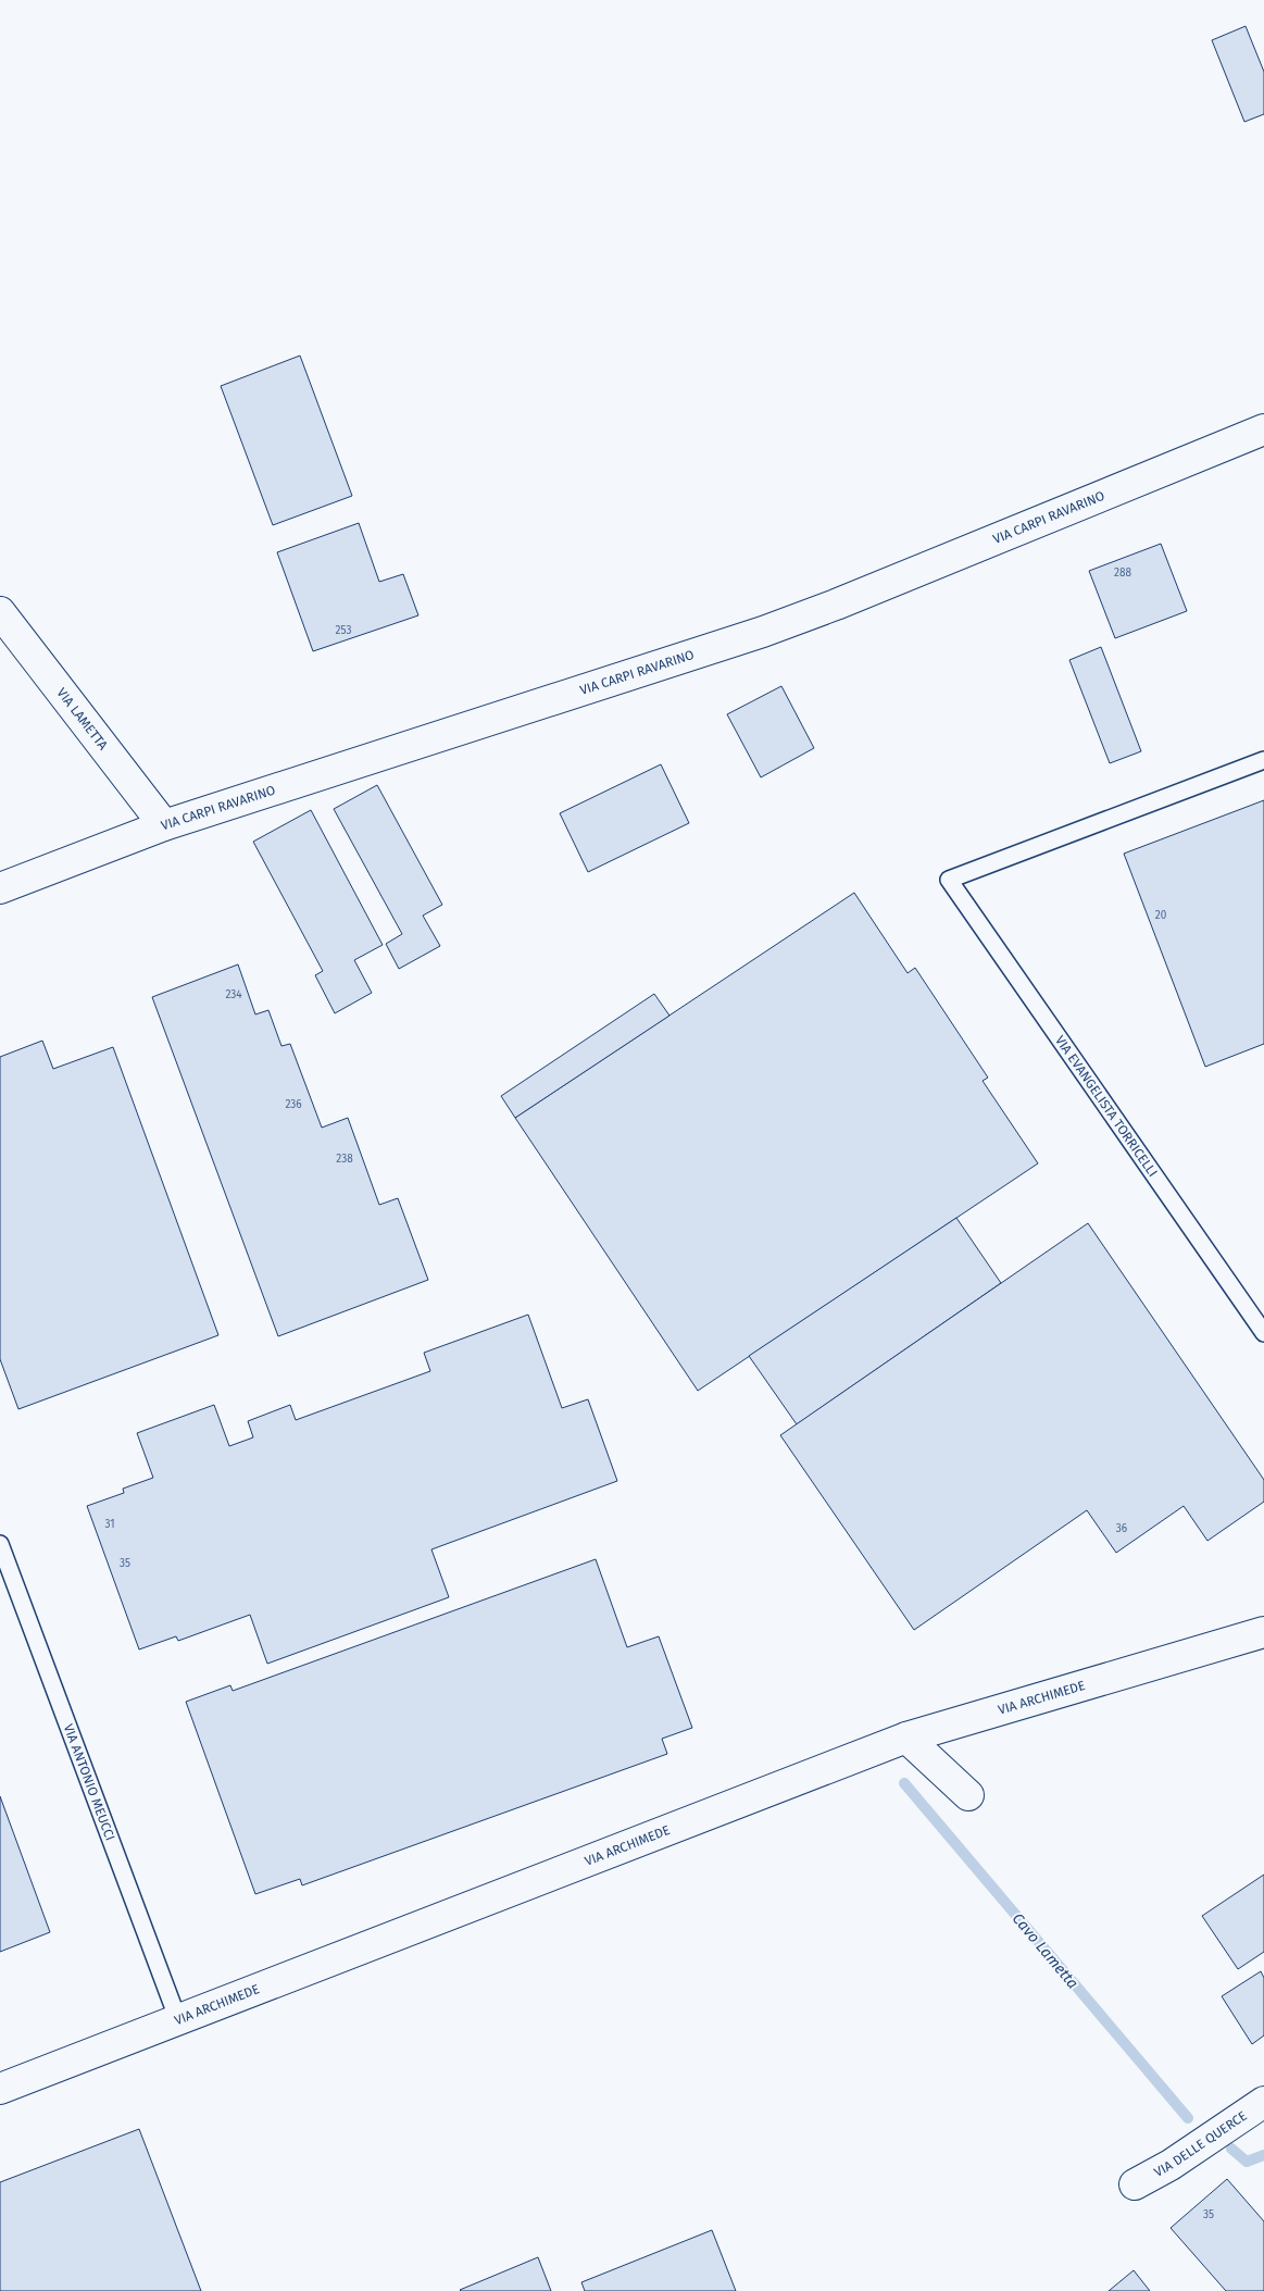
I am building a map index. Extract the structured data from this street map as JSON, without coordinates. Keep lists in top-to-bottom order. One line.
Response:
{"streets":{"street":["VIA CARPI RAVARINO","VIA LAMETTA","VIA ARCHIMEDE","VIA DELLE QUERCE"],"lane":["VIA EVANGELISTA TORRICELLI","VIA ANTONIO MEUCCI"]},"crossings":[["VIA CARPI RAVARINO","VIA LAMETTA"],["VIA ARCHIMEDE","VIA ANTONIO MEUCCI"]],"water":["Cavo Lametta"],"house_numbers":["288","253","20","234","236","238","31","36","35","35"]}
